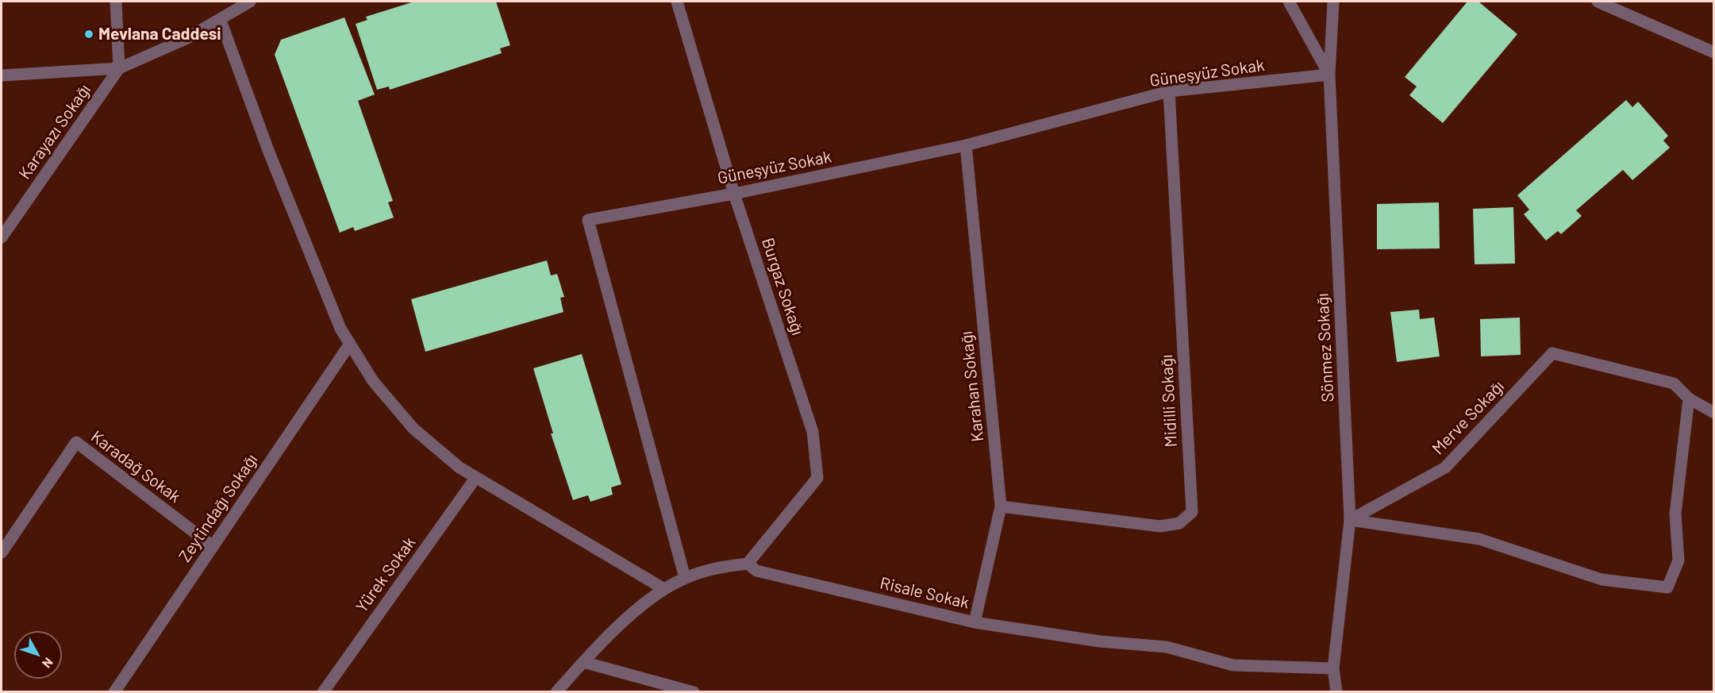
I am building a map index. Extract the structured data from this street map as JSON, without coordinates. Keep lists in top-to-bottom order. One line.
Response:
{"streets":{"street":["Güneşyüz Sokak","Karayazı Sokağı","Burgaz Sokağı","Sönmez Sokağı","Karahan Sokağı","Midilli Sokağı","Merve Sokağı","Karadağ Sokak","Zeytindağı Sokağı","Yürek Sokak","Risale Sokak"]},"crossings":[["Güneşyüz Sokak","Burgaz Sokağı"],["Güneşyüz Sokak","Sönmez Sokağı"],["Güneşyüz Sokak","Karahan Sokağı"],["Güneşyüz Sokak","Midilli Sokağı"],["Burgaz Sokağı","Risale Sokak"],["Sönmez Sokağı","Merve Sokağı"],["Sönmez Sokağı","Risale Sokak"],["Karahan Sokağı","Midilli Sokağı"],["Karahan Sokağı","Risale Sokak"],["Karadağ Sokak","Zeytindağı Sokağı"]],"places":["Mevlana Caddesi"],"north":"bottom right"}
